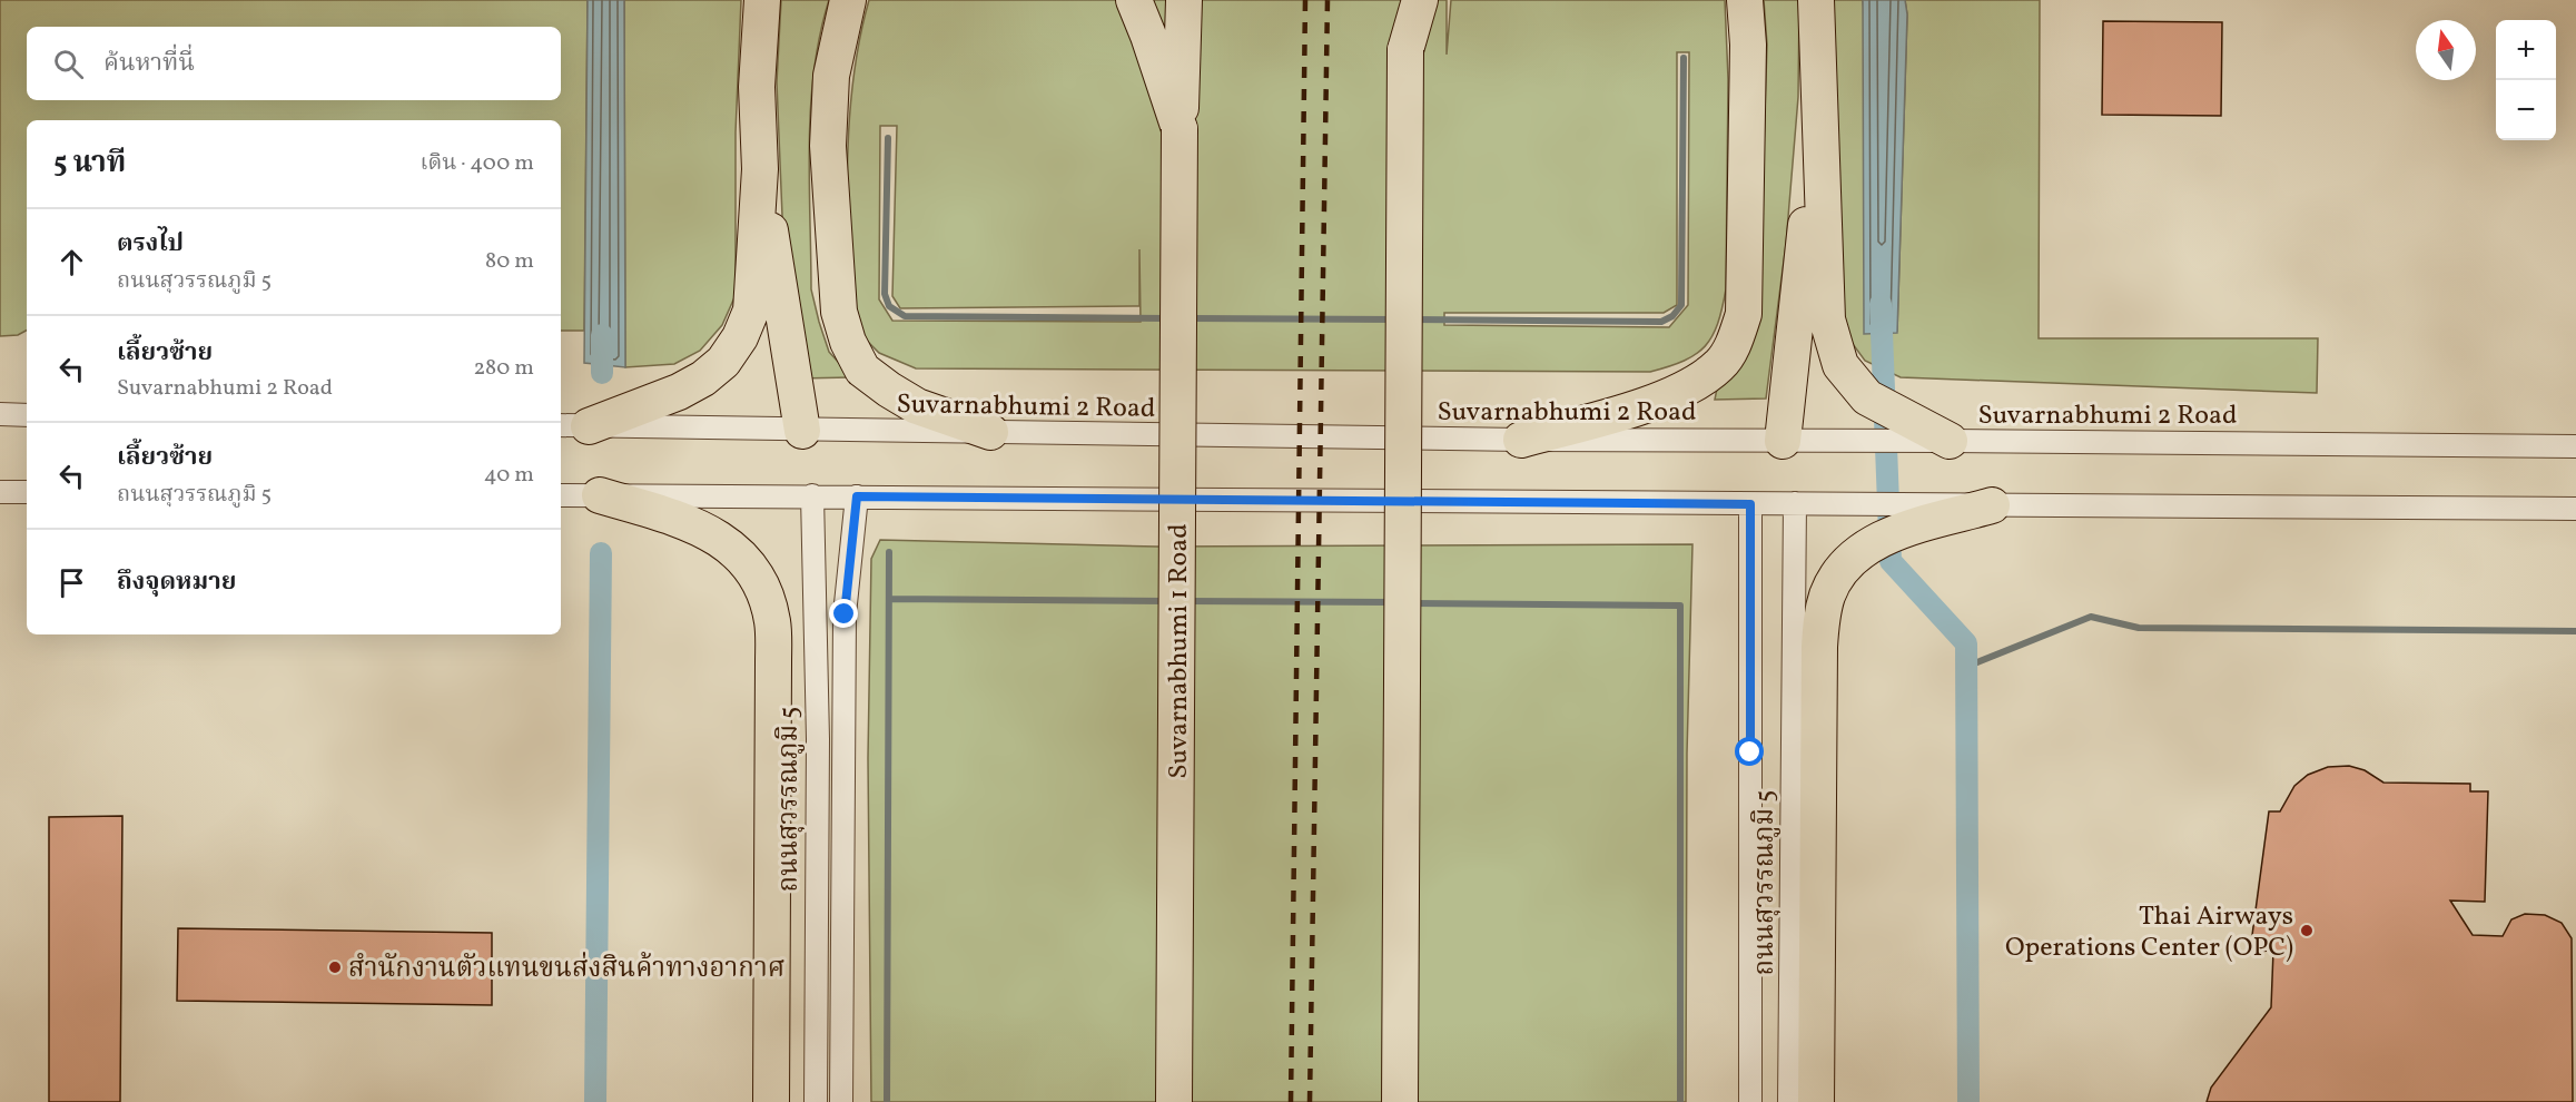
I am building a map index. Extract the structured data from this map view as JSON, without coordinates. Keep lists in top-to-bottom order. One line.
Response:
{"streets":{"highway":["Suvarnabhumi 1 Road"],"street":["Suvarnabhumi 2 Road","ถนนสุวรรณภูมิ 5"]},"places":["Thai Airways Operations Center (OPC)","สำนักงานตัวแทนขนส่งสินค้าทางอากาศ"],"north":"top","page":{"map_buttons":["+","−"],"search":"ค้นหาที่นี่","heading":["5 นาที","เดิน · 400 m"],"list":[["ตรงไป","ถนนสุวรรณภูมิ 5","80 m"],["เลี้ยวซ้าย","Suvarnabhumi 2 Road","280 m"],["เลี้ยวซ้าย","ถนนสุวรรณภูมิ 5","40 m"],"ถึงจุดหมาย"]}}
